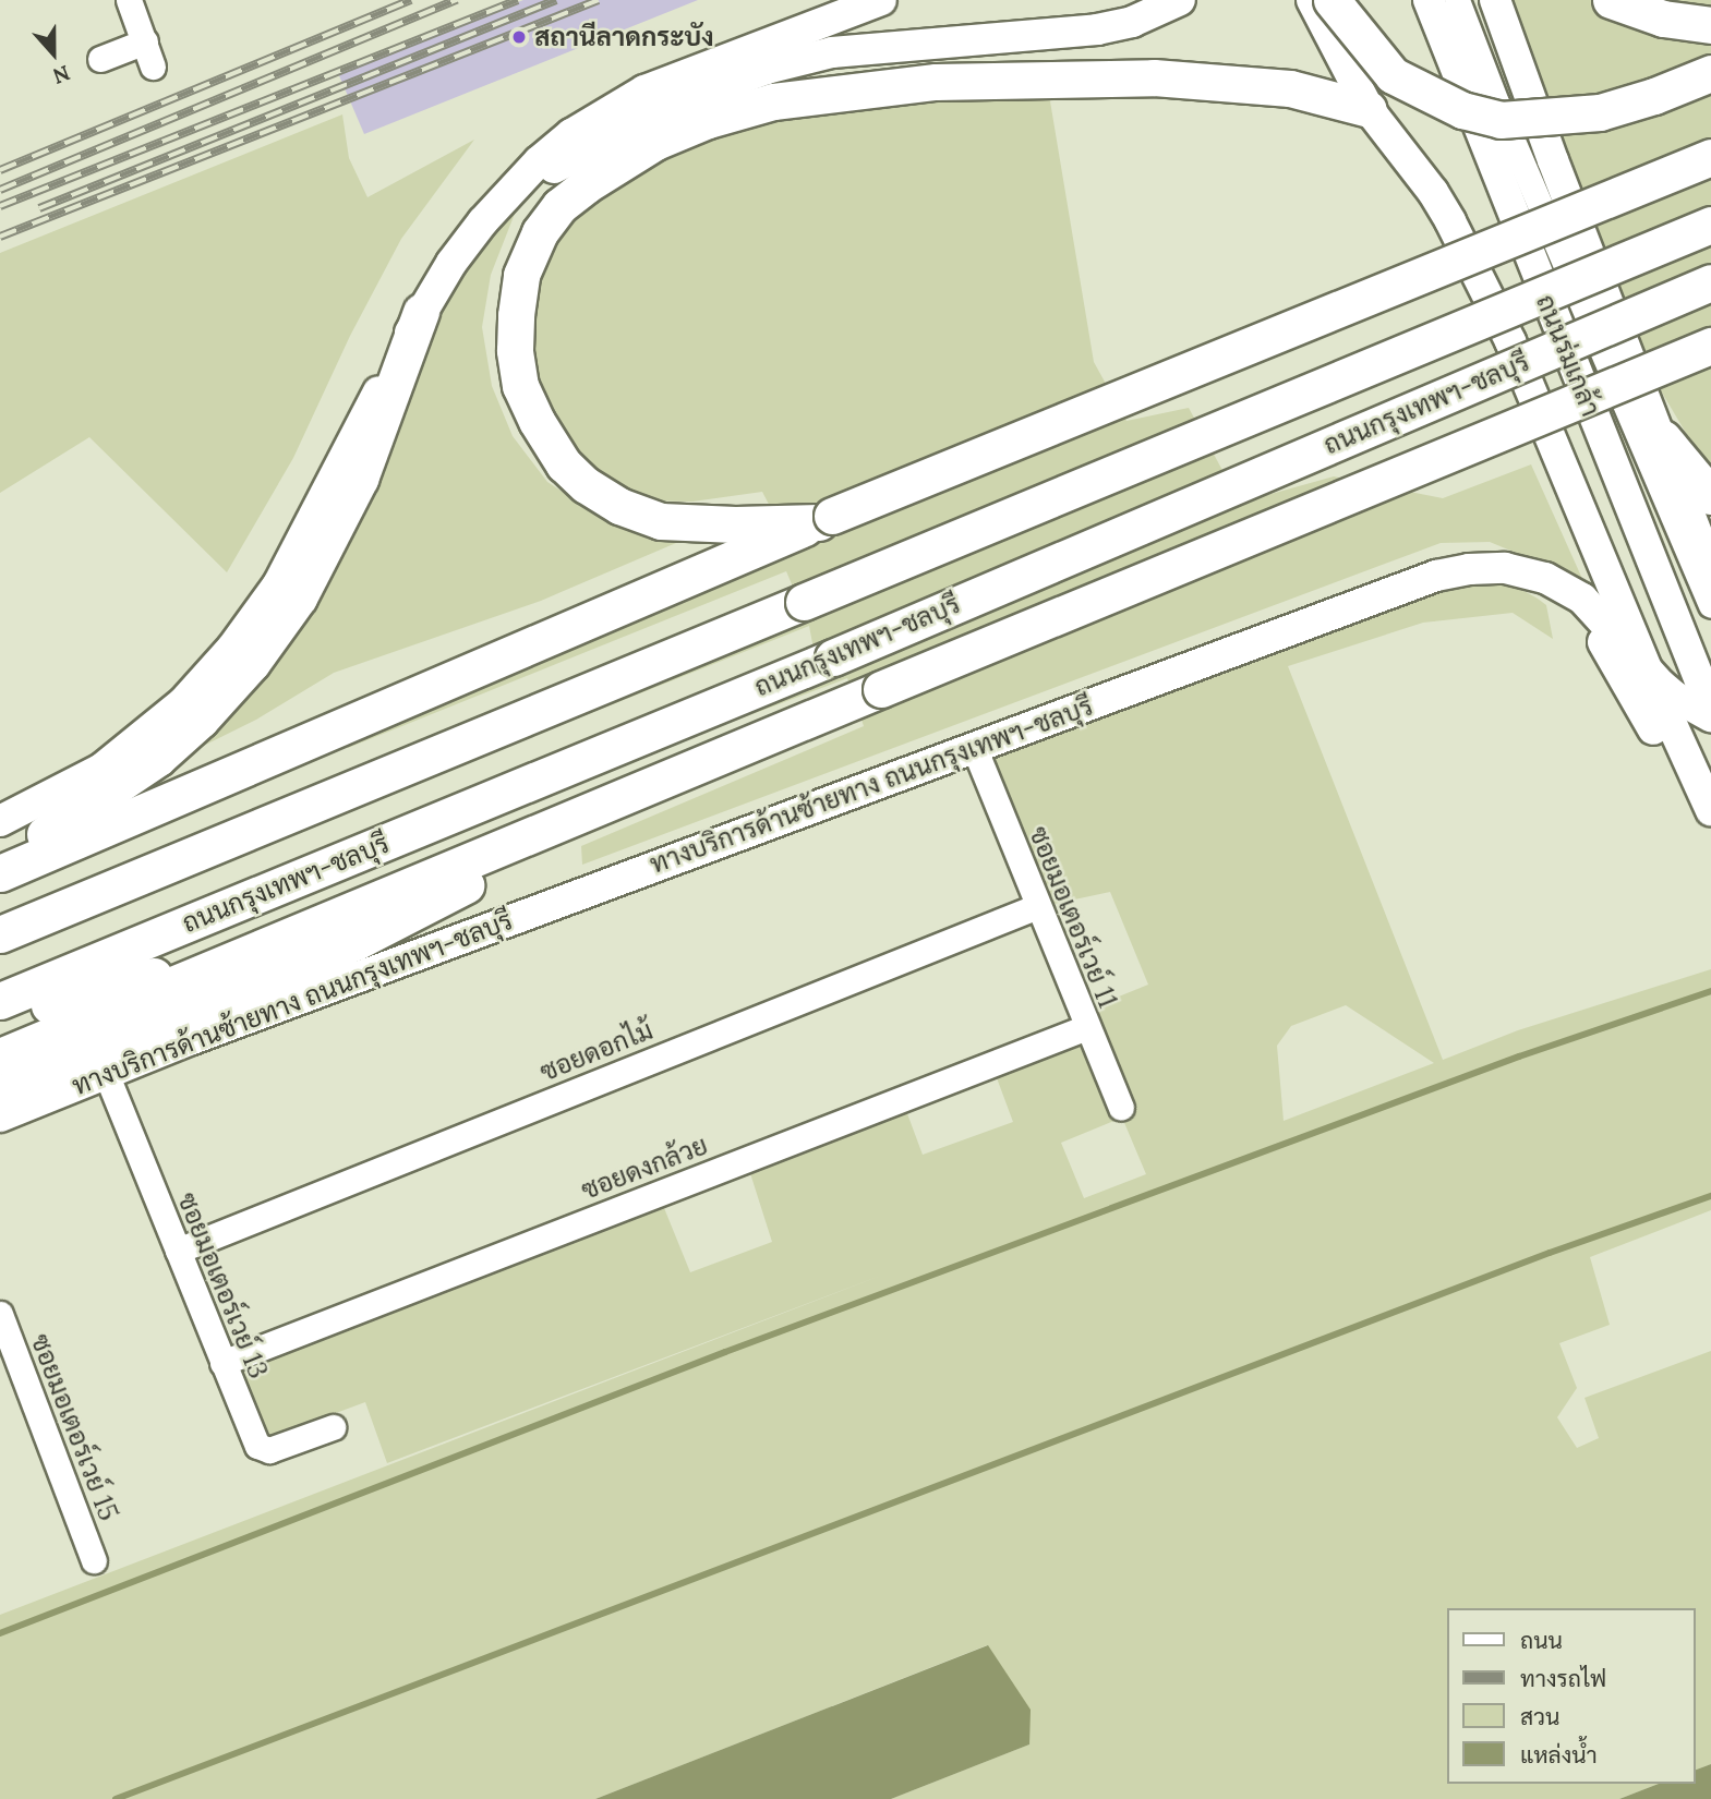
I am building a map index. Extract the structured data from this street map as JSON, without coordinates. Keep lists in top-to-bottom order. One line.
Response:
{"streets":{"highway":["ถนนกรุงเทพฯ-ชลบุรี"],"main road":["ถนนร่มเกล้า","ทางบริการด้านซ้ายทาง ถนนกรุงเทพฯ-ชลบุรี"],"street":["ซอยมอเตอร์เวย์ 11","ซอยดอกไม้","ซอยดงกล้วย","ซอยมอเตอร์เวย์ 13","ซอยมอเตอร์เวย์ 15"]},"crossings":[["ถนนร่มเกล้า","ทางบริการด้านซ้ายทาง ถนนกรุงเทพฯ-ชลบุรี"],["ทางบริการด้านซ้ายทาง ถนนกรุงเทพฯ-ชลบุรี","ซอยมอเตอร์เวย์ 11"],["ทางบริการด้านซ้ายทาง ถนนกรุงเทพฯ-ชลบุรี","ซอยมอเตอร์เวย์ 13"],["ซอยมอเตอร์เวย์ 11","ซอยดอกไม้"],["ซอยมอเตอร์เวย์ 11","ซอยดงกล้วย"],["ซอยดอกไม้","ซอยมอเตอร์เวย์ 13"],["ซอยดงกล้วย","ซอยมอเตอร์เวย์ 13"]],"places":["สถานีลาดกระบัง"],"legend":["ถนน","ทางรถไฟ","สวน","แหล่งน้ำ"],"north":"bottom"}
